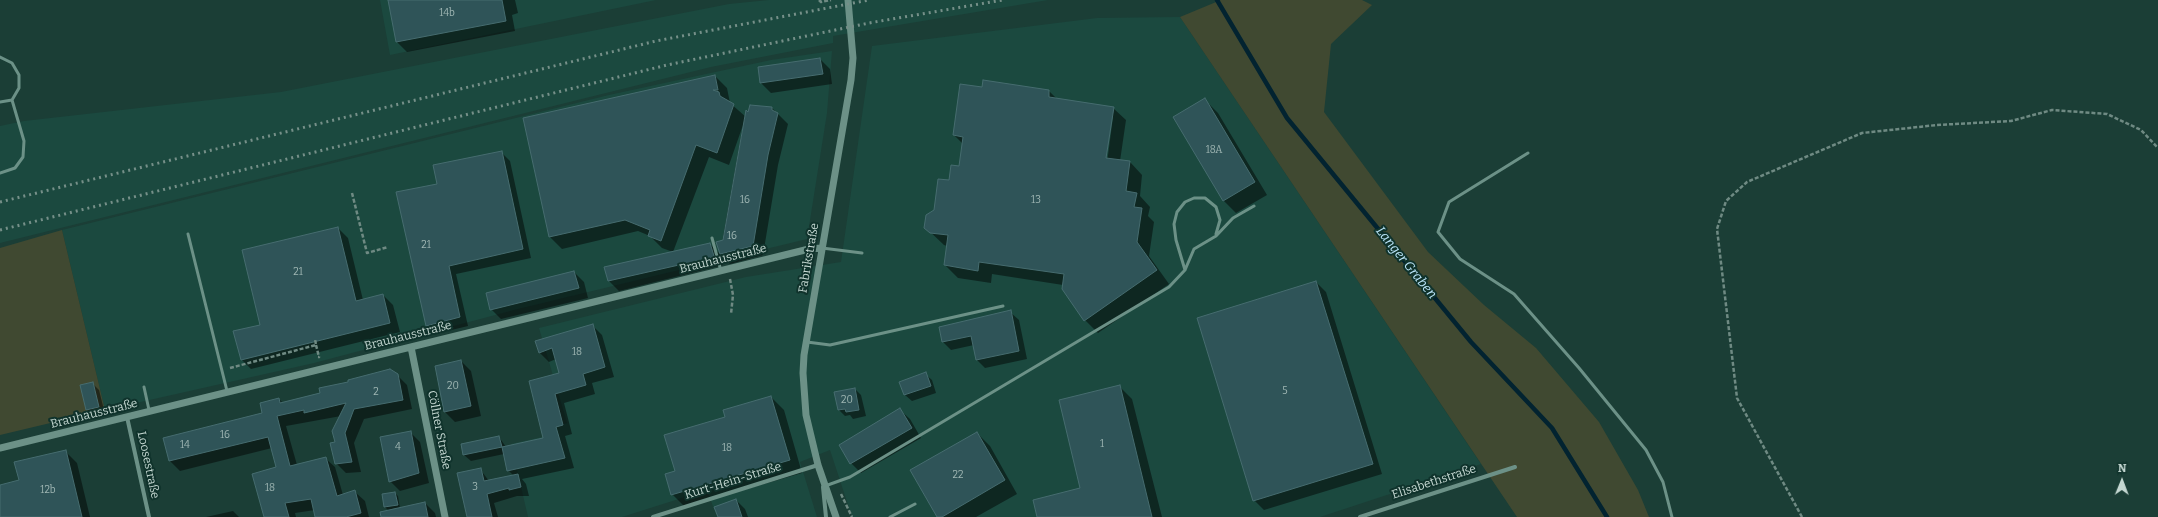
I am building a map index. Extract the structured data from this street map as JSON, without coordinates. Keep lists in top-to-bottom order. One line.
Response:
{"streets":{"street":["Fabrikstraße","Brauhausstraße","Cöllner Straße","Loosestraße","Kurt-Hein-Straße","Elisabethstraße"]},"crossings":[["Fabrikstraße","Brauhausstraße"],["Fabrikstraße","Kurt-Hein-Straße"],["Brauhausstraße","Cöllner Straße"],["Brauhausstraße","Loosestraße"]],"water":["Langer Graben"],"house_numbers":["14b","18A","16","13","16","21","21","18","20","5","2","20","16","1","14","4","18","22","3","18","12b"],"north":"top"}
